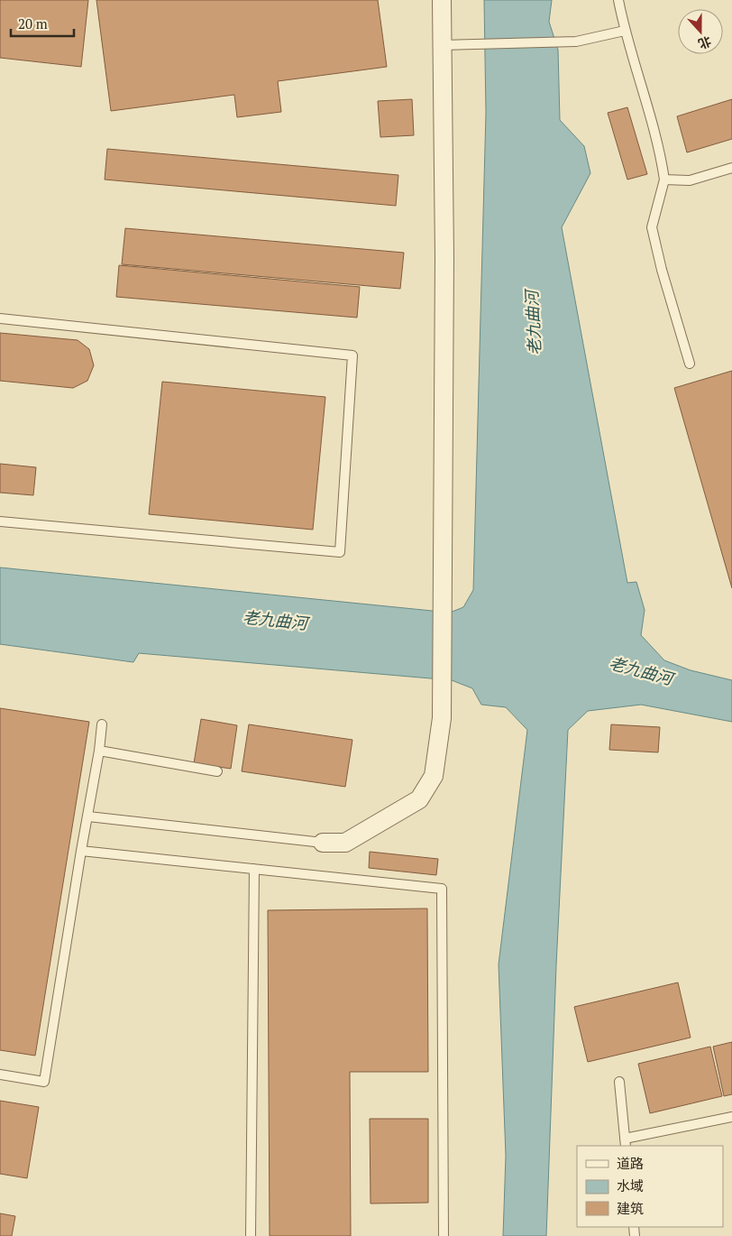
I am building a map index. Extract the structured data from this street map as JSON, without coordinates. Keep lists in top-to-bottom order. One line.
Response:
{"water":["老九曲河"],"legend":["道路","水域","建筑"],"scale_bar":"20 m","north":"bottom"}
